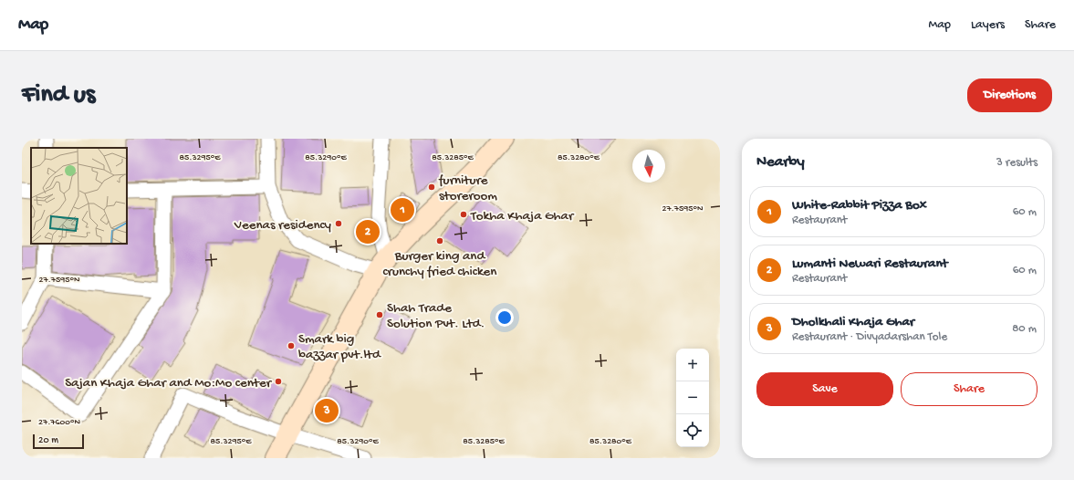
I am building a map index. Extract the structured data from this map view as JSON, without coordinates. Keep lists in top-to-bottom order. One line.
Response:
{"places":["furniture storeroom","Tokha Khaja Ghar","Veenas residency","Burger king and crunchy fried chicken","Shah Trade Solution Pvt. Ltd.","Smark big bazzar pvt.ltd","Sajan Khaja Ghar and Mo:Mo center"],"scale_bar":"20 m","north":"bottom","page":{"header":"Map","nav":["Map","Layers","Share"],"buttons":["Directions",["Save","Share"]],"title":"Find us","heading":["Nearby","3 results"],"list":[{"mark":"1","name":"White-Rabbit Pizza Box","note":"Restaurant","value":"60 m"},{"mark":"2","name":"Lumanti Newari Restaurant","note":"Restaurant","value":"60 m"},{"mark":"3","name":"Dholkhali Khaja Ghar","note":"Restaurant · Divyadarshan Tole","value":"80 m"}],"pins":["1","2","3"],"map_buttons":["+","−"],"scale":"20 m"},"coordinates":["85.3295°E","85.3290°E","85.3285°E","85.3280°E","27.7595°N","27.7600°N"]}
